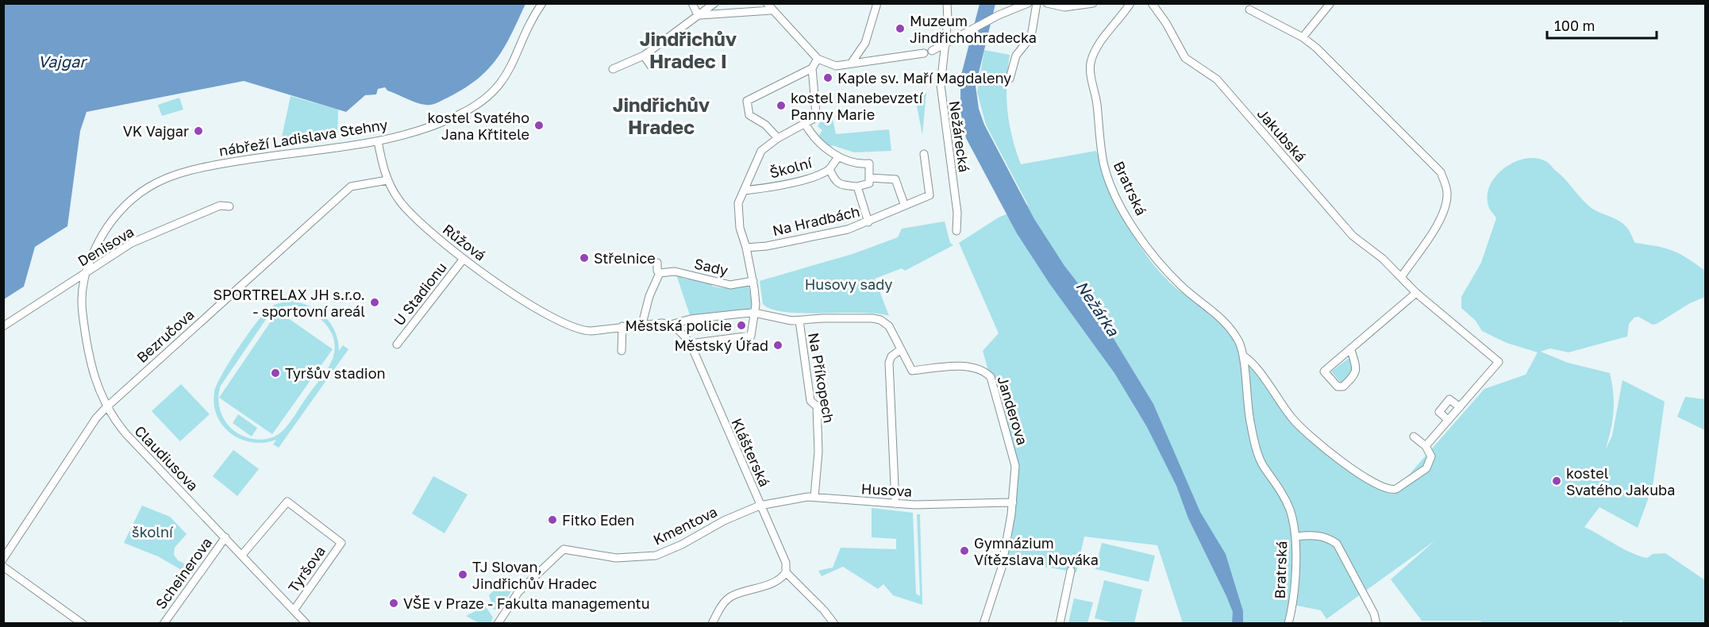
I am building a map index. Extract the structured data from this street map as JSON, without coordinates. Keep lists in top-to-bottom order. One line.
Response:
{"streets":{"street":["Jakubská","Nežárecká","nábřeží Ladislava Stehny","Školní","Bratrská","Na Hradbách","Růžová","Denisova","Sady","U Stadionu","Bezručova","Na Příkopech","Janderova","Klášterská","Claudiusova","Husova","Kmentova","Tyršova","Scheinerova"]},"crossings":[["Jakubská","Bratrská"],["nábřeží Ladislava Stehny","Růžová"],["nábřeží Ladislava Stehny","Denisova"],["nábřeží Ladislava Stehny","Claudiusova"],["Růžová","U Stadionu"],["Růžová","Bezručova"],["Růžová","Janderova"],["Denisova","Claudiusova"],["Bezručova","Claudiusova"],["Na Příkopech","Janderova"],["Na Příkopech","Husova"],["Janderova","Husova"],["Klášterská","Husova"],["Klášterská","Kmentova"],["Claudiusova","Tyršova"],["Claudiusova","Scheinerova"],["Husova","Kmentova"]],"districts":["Jindřichův Hradec I","Jindřichův Hradec"],"water":["Vajgar","Nežárka"],"parks":["Husovy sady","školní"],"places":["Muzeum Jindřichohradecka","Kaple sv. Maří Magdaleny","kostel Nanebevzetí Panny Marie","kostel Svatého Jana Křtitele","VK Vajgar","Střelnice","SPORTRELAX JH s.r.o. - sportovní areál","Městská policie","Městský Úřad","Tyršův stadion","kostel Svatého Jakuba","Fitko Eden","Gymnázium Vítězslava Nováka","TJ Slovan, Jindřichův Hradec","VŠE v Praze - Fakulta managementu"],"scale_bar":"100 m"}
